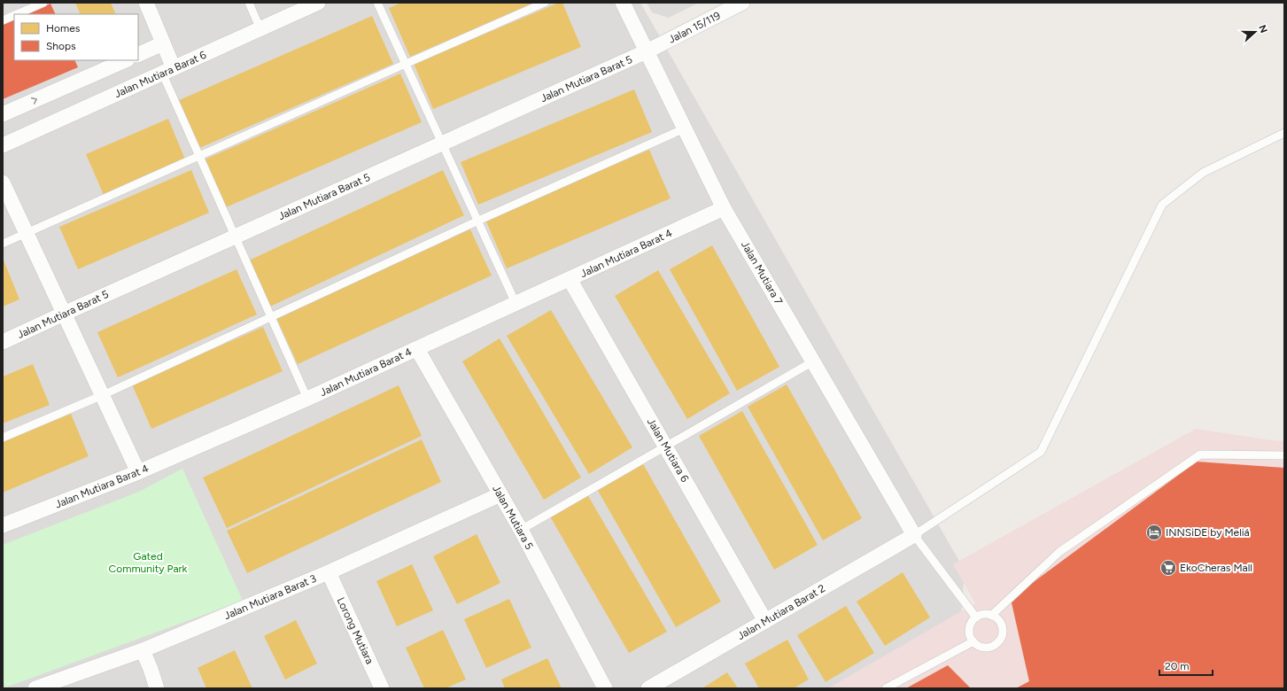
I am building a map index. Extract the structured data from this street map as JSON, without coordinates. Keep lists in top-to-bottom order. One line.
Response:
{"streets":{"street":["Jalan 15/119","Jalan Mutiara Barat 6","Jalan Mutiara Barat 5","Jalan Mutiara Barat 4","Jalan Mutiara 7","Jalan Mutiara 6","Jalan Mutiara 5","Jalan Mutiara Barat 3","Jalan Mutiara Barat 2","Lorong Mutiara"]},"crossings":[["Jalan 15/119","Jalan Mutiara Barat 5"],["Jalan 15/119","Jalan Mutiara 7"],["Jalan Mutiara Barat 5","Jalan Mutiara 7"],["Jalan Mutiara Barat 4","Jalan Mutiara 7"],["Jalan Mutiara Barat 4","Jalan Mutiara 6"],["Jalan Mutiara Barat 4","Jalan Mutiara 5"],["Jalan Mutiara 7","Jalan Mutiara Barat 2"],["Jalan Mutiara 6","Jalan Mutiara Barat 2"],["Jalan Mutiara 5","Jalan Mutiara Barat 3"],["Jalan Mutiara Barat 3","Lorong Mutiara"]],"parks":["Gated Community Park"],"places":{"hotel":["INNSiDE by Meliá"],"supermarket":["EkoCheras Mall"]},"legend":["Homes","Shops"],"scale_bar":"20 m","north":"right"}
